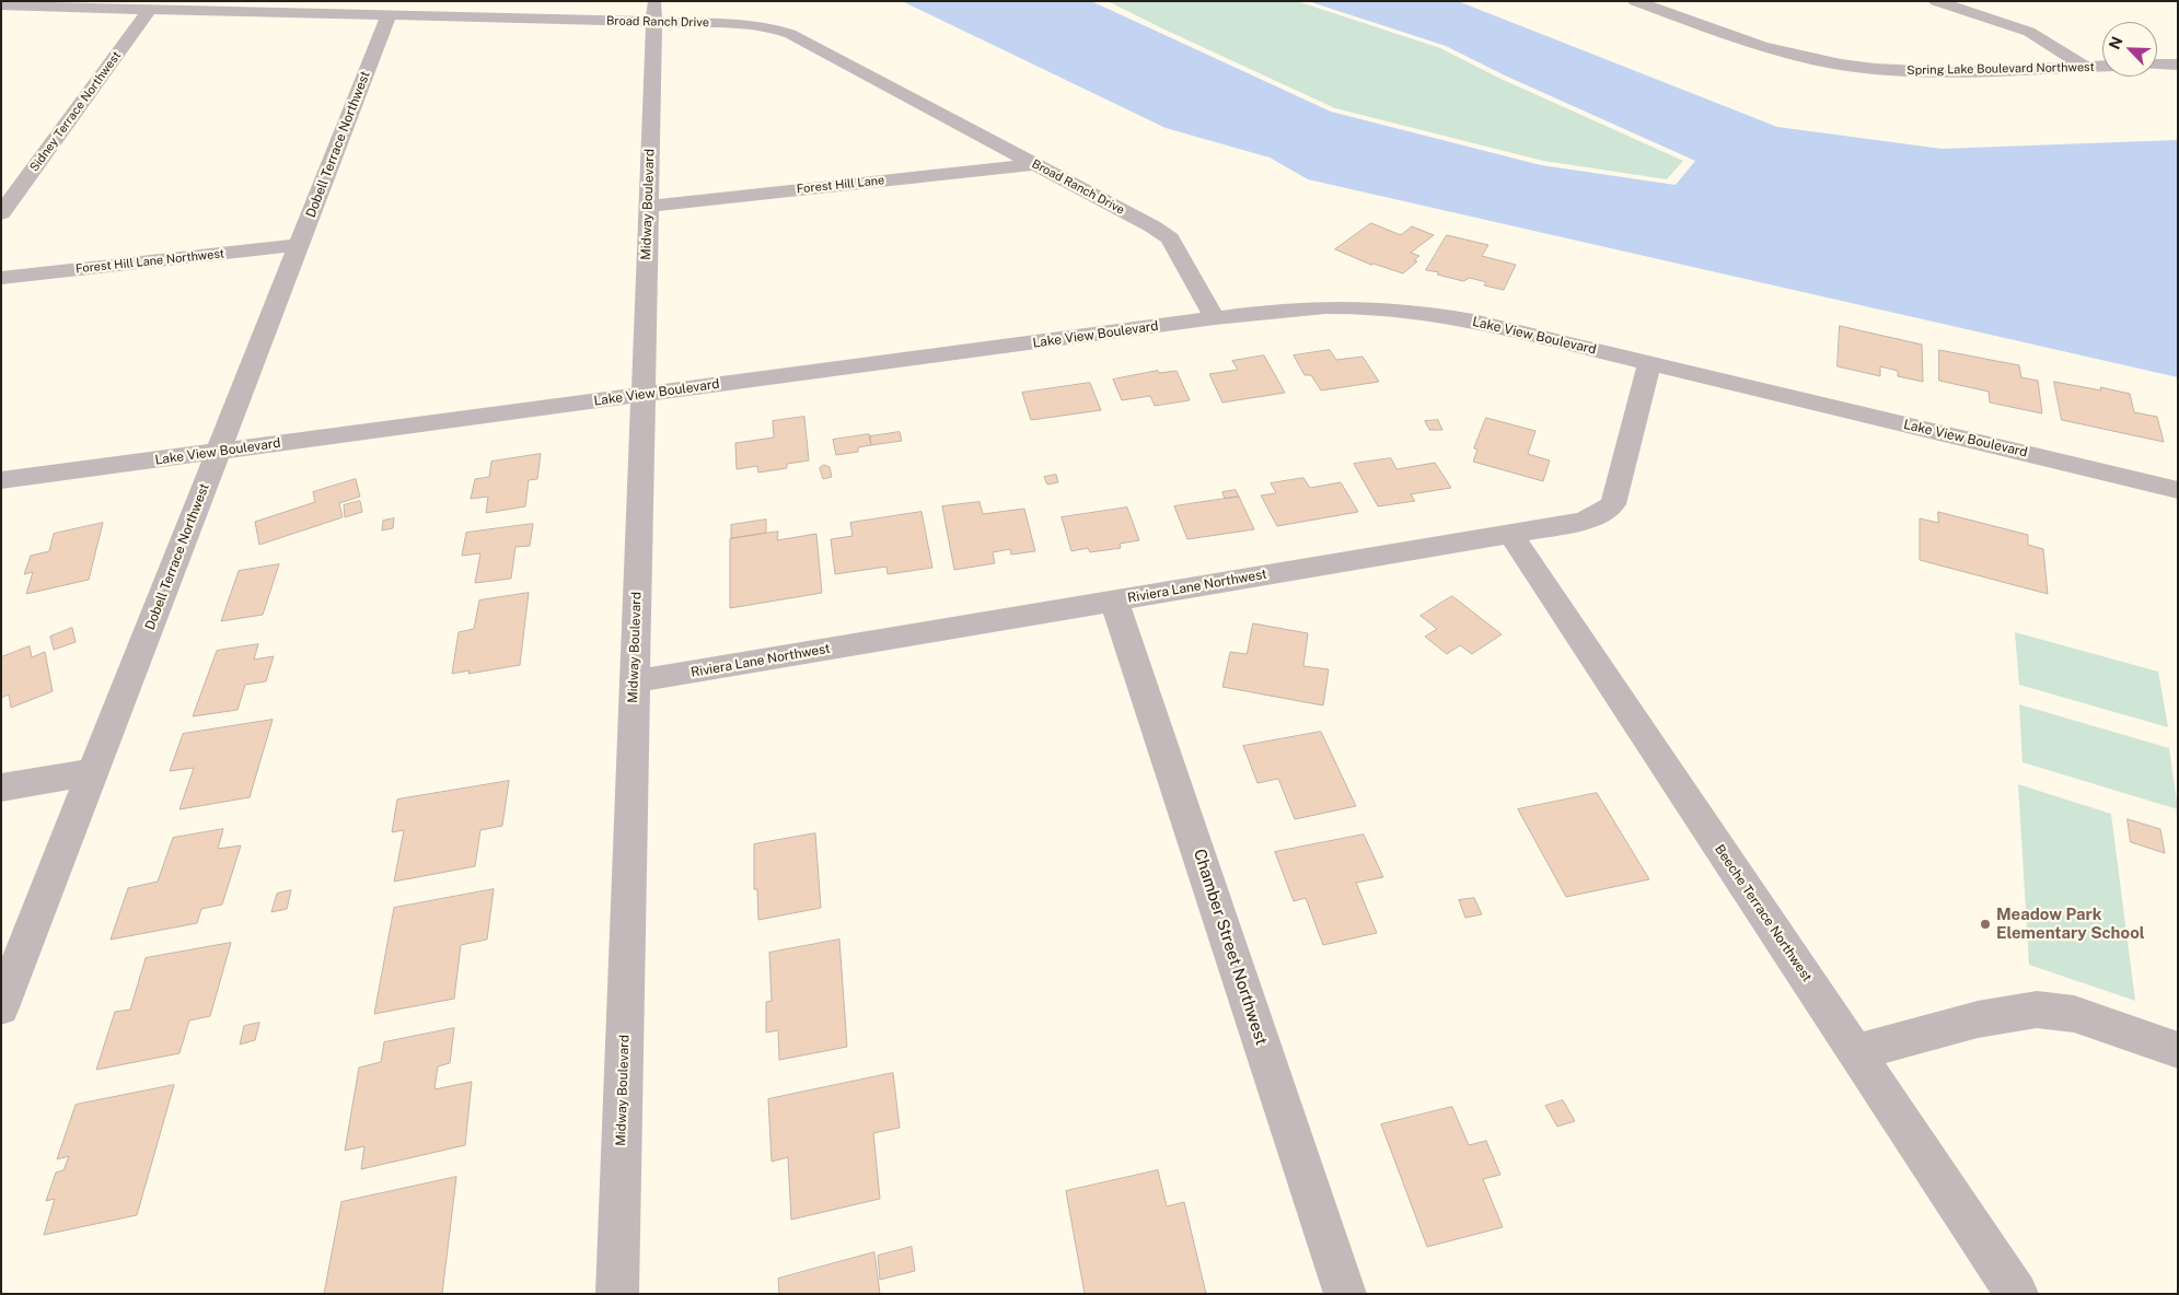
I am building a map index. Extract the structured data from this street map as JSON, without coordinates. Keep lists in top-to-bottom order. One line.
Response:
{"streets":{"street":["Broad Ranch Drive","Spring Lake Boulevard Northwest","Sidney Terrace Northwest","Dobell Terrace Northwest","Forest Hill Lane","Midway Boulevard","Forest Hill Lane Northwest","Lake View Boulevard","Riviera Lane Northwest","Beeche Terrace Northwest","Chamber Street Northwest"]},"crossings":[["Broad Ranch Drive","Sidney Terrace Northwest"],["Broad Ranch Drive","Dobell Terrace Northwest"],["Broad Ranch Drive","Forest Hill Lane"],["Broad Ranch Drive","Midway Boulevard"],["Broad Ranch Drive","Lake View Boulevard"],["Dobell Terrace Northwest","Forest Hill Lane Northwest"],["Dobell Terrace Northwest","Lake View Boulevard"],["Forest Hill Lane","Midway Boulevard"],["Midway Boulevard","Lake View Boulevard"],["Midway Boulevard","Riviera Lane Northwest"],["Lake View Boulevard","Riviera Lane Northwest"],["Riviera Lane Northwest","Beeche Terrace Northwest"],["Riviera Lane Northwest","Chamber Street Northwest"]],"places":["Meadow Park Elementary School"],"north":"top left"}
